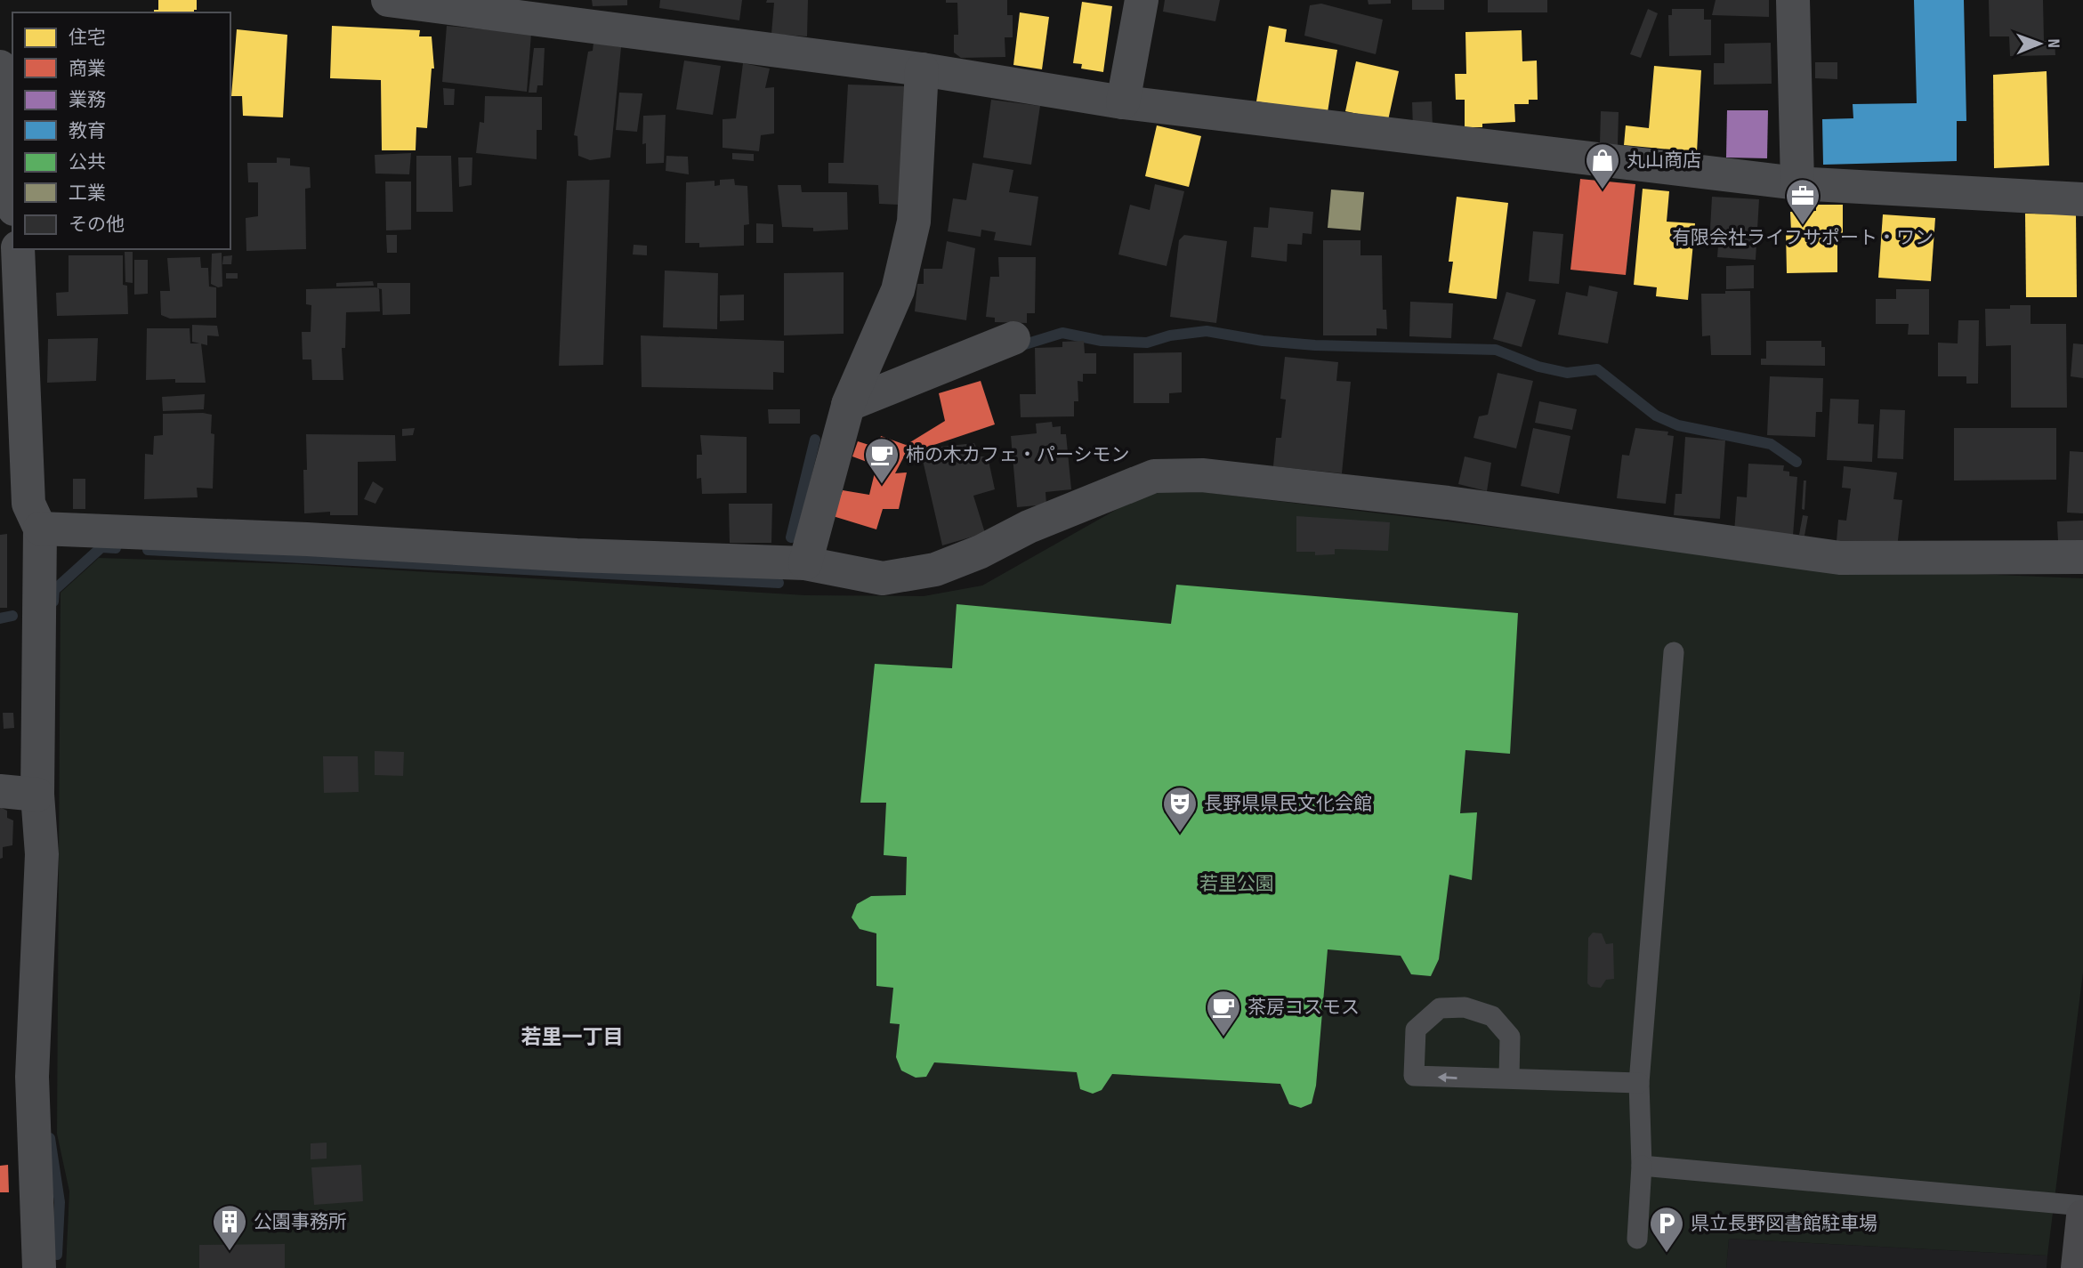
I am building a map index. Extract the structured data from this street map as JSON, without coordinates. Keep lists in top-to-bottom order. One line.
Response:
{"districts":["若里一丁目"],"parks":["若里公園"],"places":{"shop":["丸山商店"],"office":["有限会社ライフサポート・ワン"],"cafe":["柿の木カフェ・パーシモン","茶房コスモス"],"theatre":["長野県県民文化会館"],"building":["公園事務所"],"parking":["県立長野図書館駐車場"]},"legend":["住宅","商業","業務","教育","公共","工業","その他"],"north":"right"}
